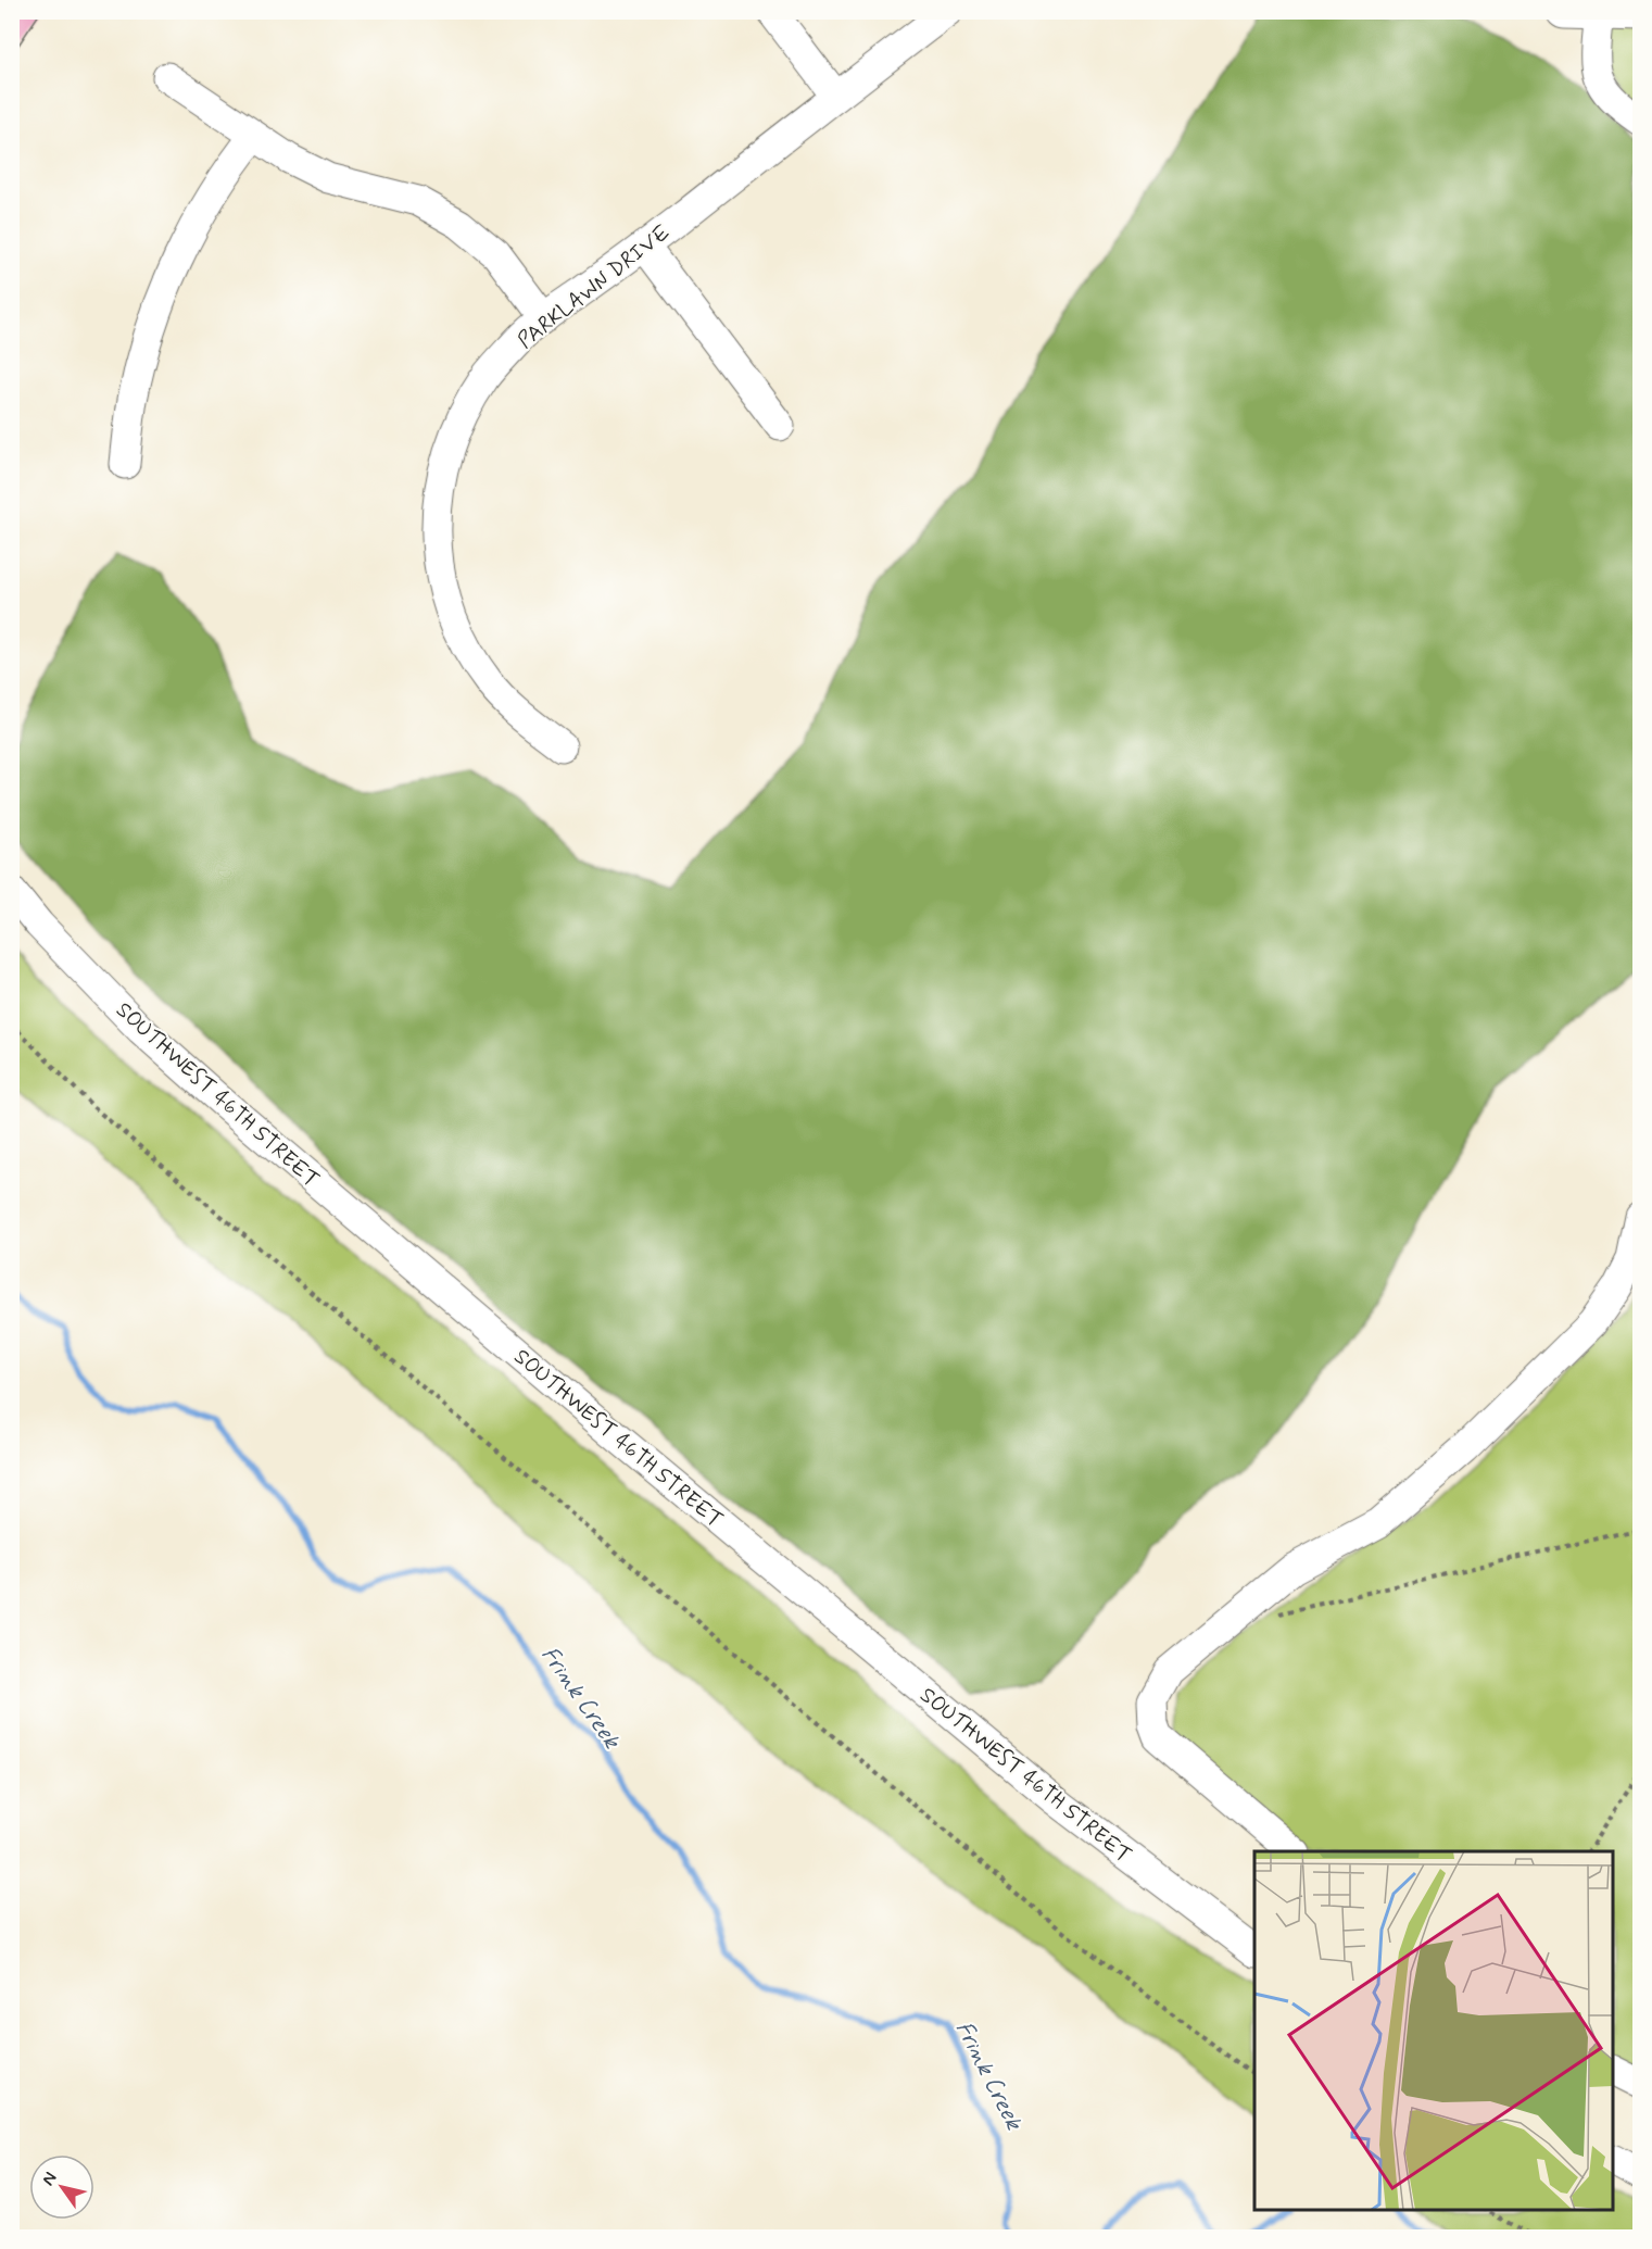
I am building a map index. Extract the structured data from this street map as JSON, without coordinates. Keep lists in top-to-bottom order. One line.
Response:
{"streets":{"street":["PARKLAWN DRIVE","SOUTHWEST 46TH STREET"]},"water":["Frink Creek"],"north":"top left"}
